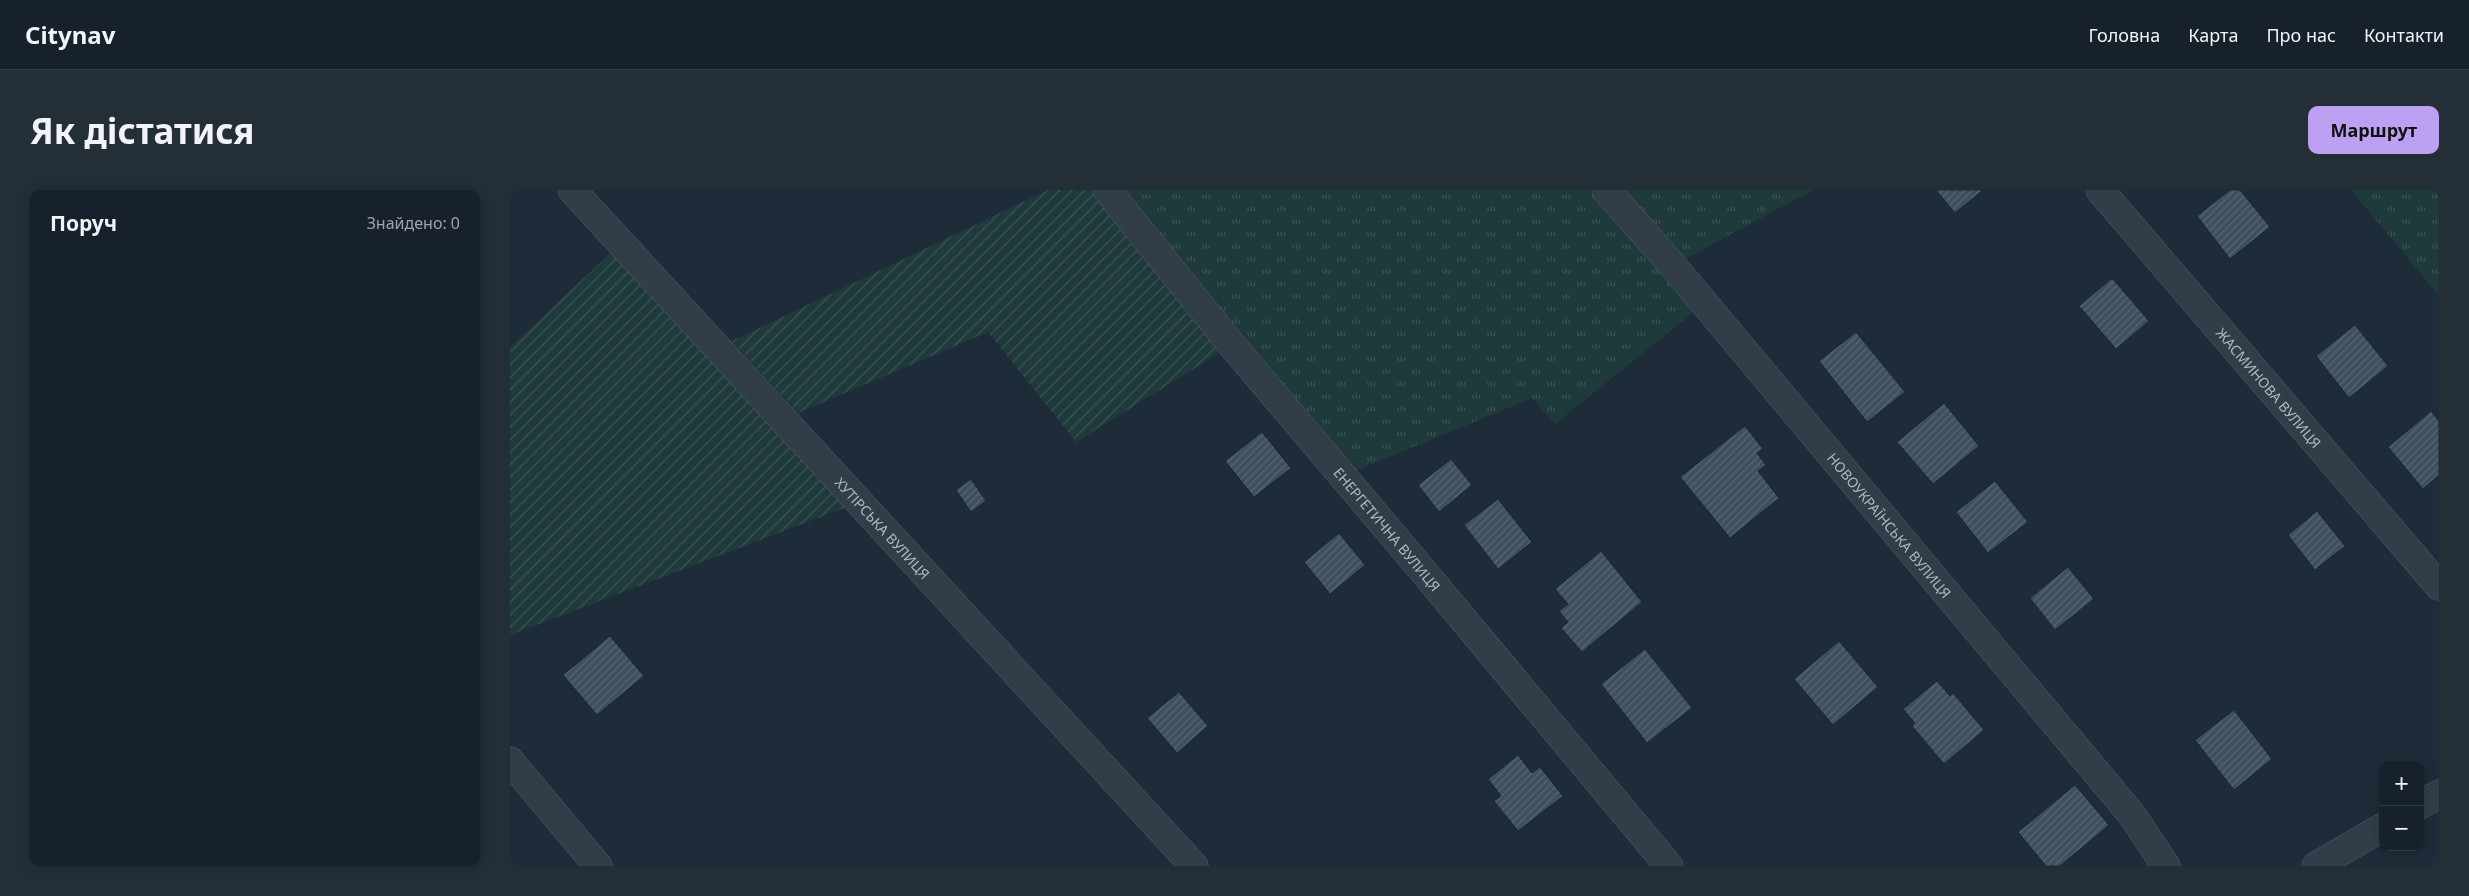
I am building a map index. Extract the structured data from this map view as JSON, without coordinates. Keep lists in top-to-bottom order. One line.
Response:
{"streets":{"street":["ЖАСМИНОВА ВУЛИЦЯ","НОВОУКРАЇНСЬКА ВУЛИЦЯ","ХУТІРСЬКА ВУЛИЦЯ","ЕНЕРГЕТИЧНА ВУЛИЦЯ"]},"page":{"header":"Citynav","nav":["Головна","Карта","Про нас","Контакти"],"buttons":"Маршрут","title":"Як дістатися","heading":["Поруч","Знайдено: 0"],"map_buttons":["+","−"]}}
